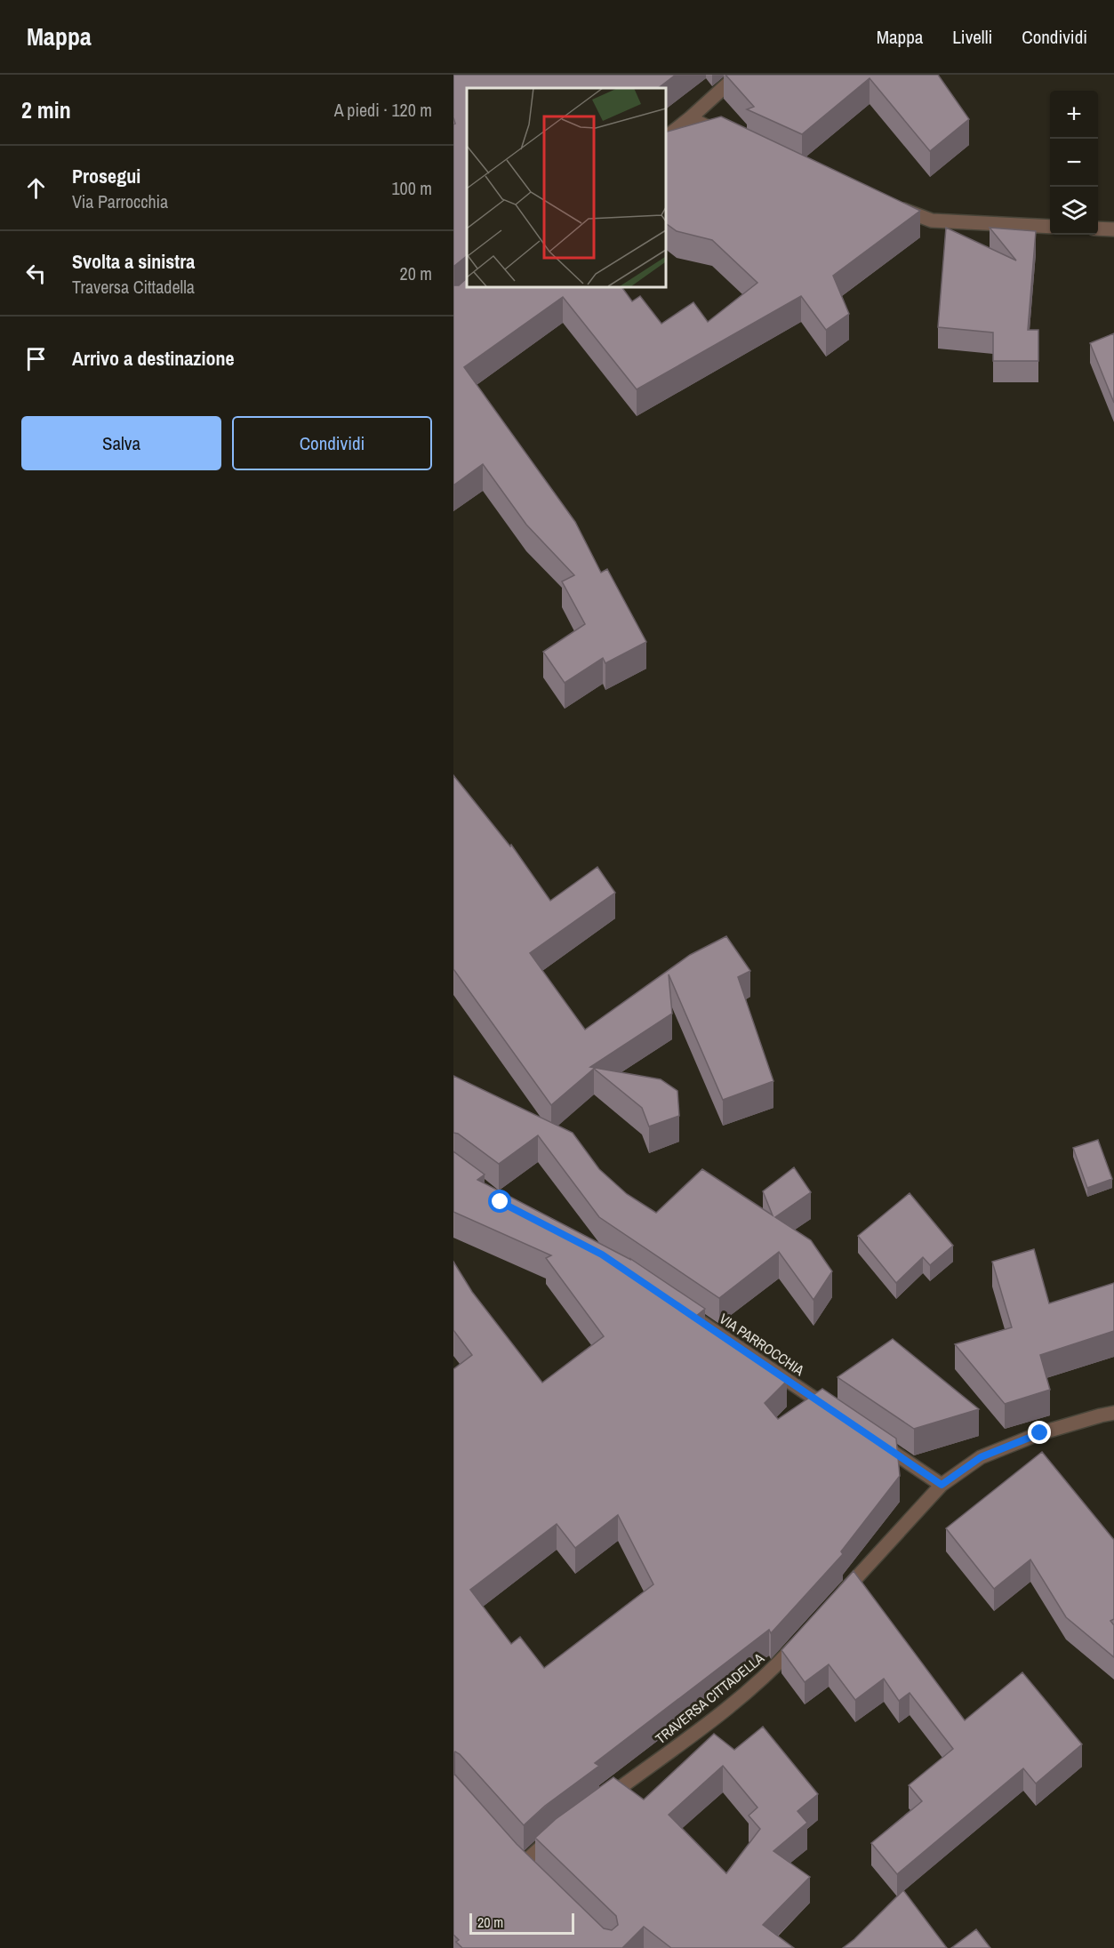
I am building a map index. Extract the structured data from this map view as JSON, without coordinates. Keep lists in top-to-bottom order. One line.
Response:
{"streets":{"street":["VIA PARROCCHIA","TRAVERSA CITTADELLA"]},"scale_bar":"20 m","page":{"header":"Mappa","nav":["Mappa","Livelli","Condividi"],"heading":["2 min","A piedi · 120 m"],"map_buttons":["+","−"],"list":[["Prosegui","Via Parrocchia","100 m"],["Svolta a sinistra","Traversa Cittadella","20 m"],"Arrivo a destinazione"],"buttons":["Salva","Condividi"],"scale":"20 m"}}
